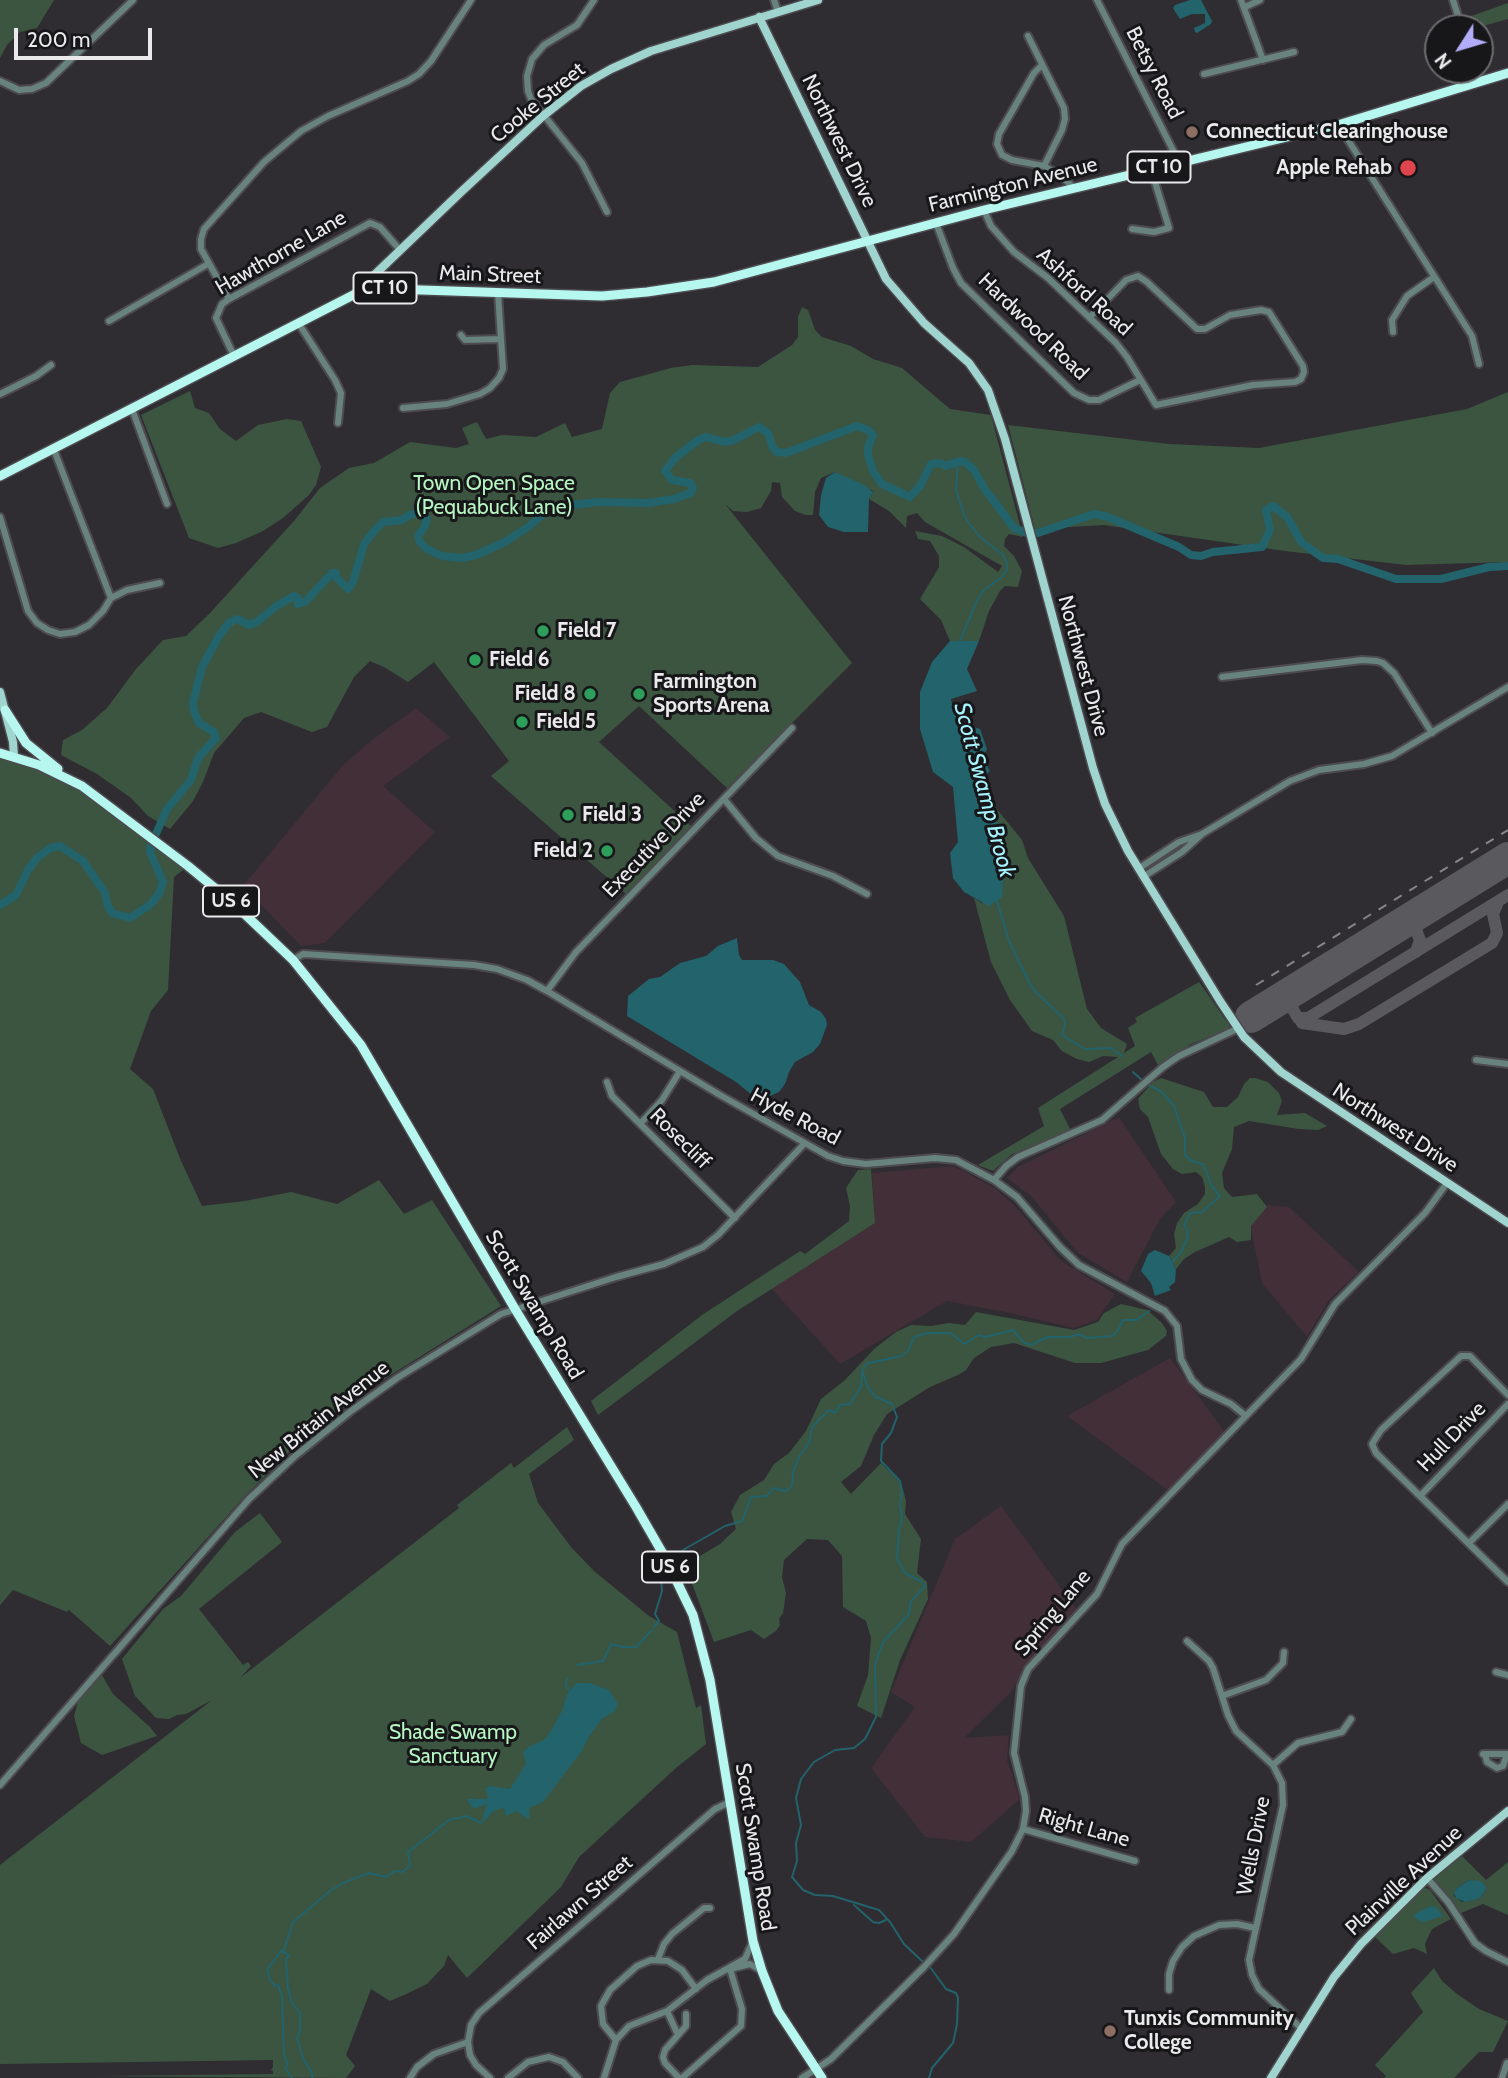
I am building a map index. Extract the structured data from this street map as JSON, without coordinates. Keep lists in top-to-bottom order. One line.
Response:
{"streets":{"highway":["CT 10","Farmington Avenue","Main Street","US 6","Scott Swamp Road"],"main road":["Cooke Street","Northwest Drive","Plainville Avenue"],"street":["Betsy Road","Hawthorne Lane","Ashford Road","Hardwood Road","Executive Drive","Hyde Road","Rosecliff","New Britain Avenue","Hull Drive","Spring Lane","Right Lane","Wells Drive","Fairlawn Street"]},"crossings":[["Betsy Road","Farmington Avenue"],["Cooke Street","Northwest Drive"],["Cooke Street","Hawthorne Lane"],["Cooke Street","Main Street"],["Northwest Drive","Farmington Avenue"],["Northwest Drive","Spring Lane"],["Farmington Avenue","Main Street"],["Farmington Avenue","Ashford Road"],["Farmington Avenue","Hardwood Road"],["Hawthorne Lane","Main Street"],["Ashford Road","Hardwood Road"],["Executive Drive","Hyde Road"],["US 6","Scott Swamp Road"],["Hyde Road","Scott Swamp Road"],["Hyde Road","New Britain Avenue"],["Hyde Road","Spring Lane"],["Rosecliff","New Britain Avenue"],["Scott Swamp Road","New Britain Avenue"],["Scott Swamp Road","Spring Lane"],["Scott Swamp Road","Fairlawn Street"],["Spring Lane","Right Lane"],["Wells Drive","Plainville Avenue"]],"water":["Scott Swamp Brook"],"parks":["Town Open Space (Pequabuck Lane)","Shade Swamp Sanctuary"],"places":["Connecticut Clearinghouse","Apple Rehab","Field 7","Field 6","Field 8","Farmington Sports Arena","Field 5","Field 3","Field 2","Tunxis Community College"],"scale_bar":"200 m","north":"bottom left"}
